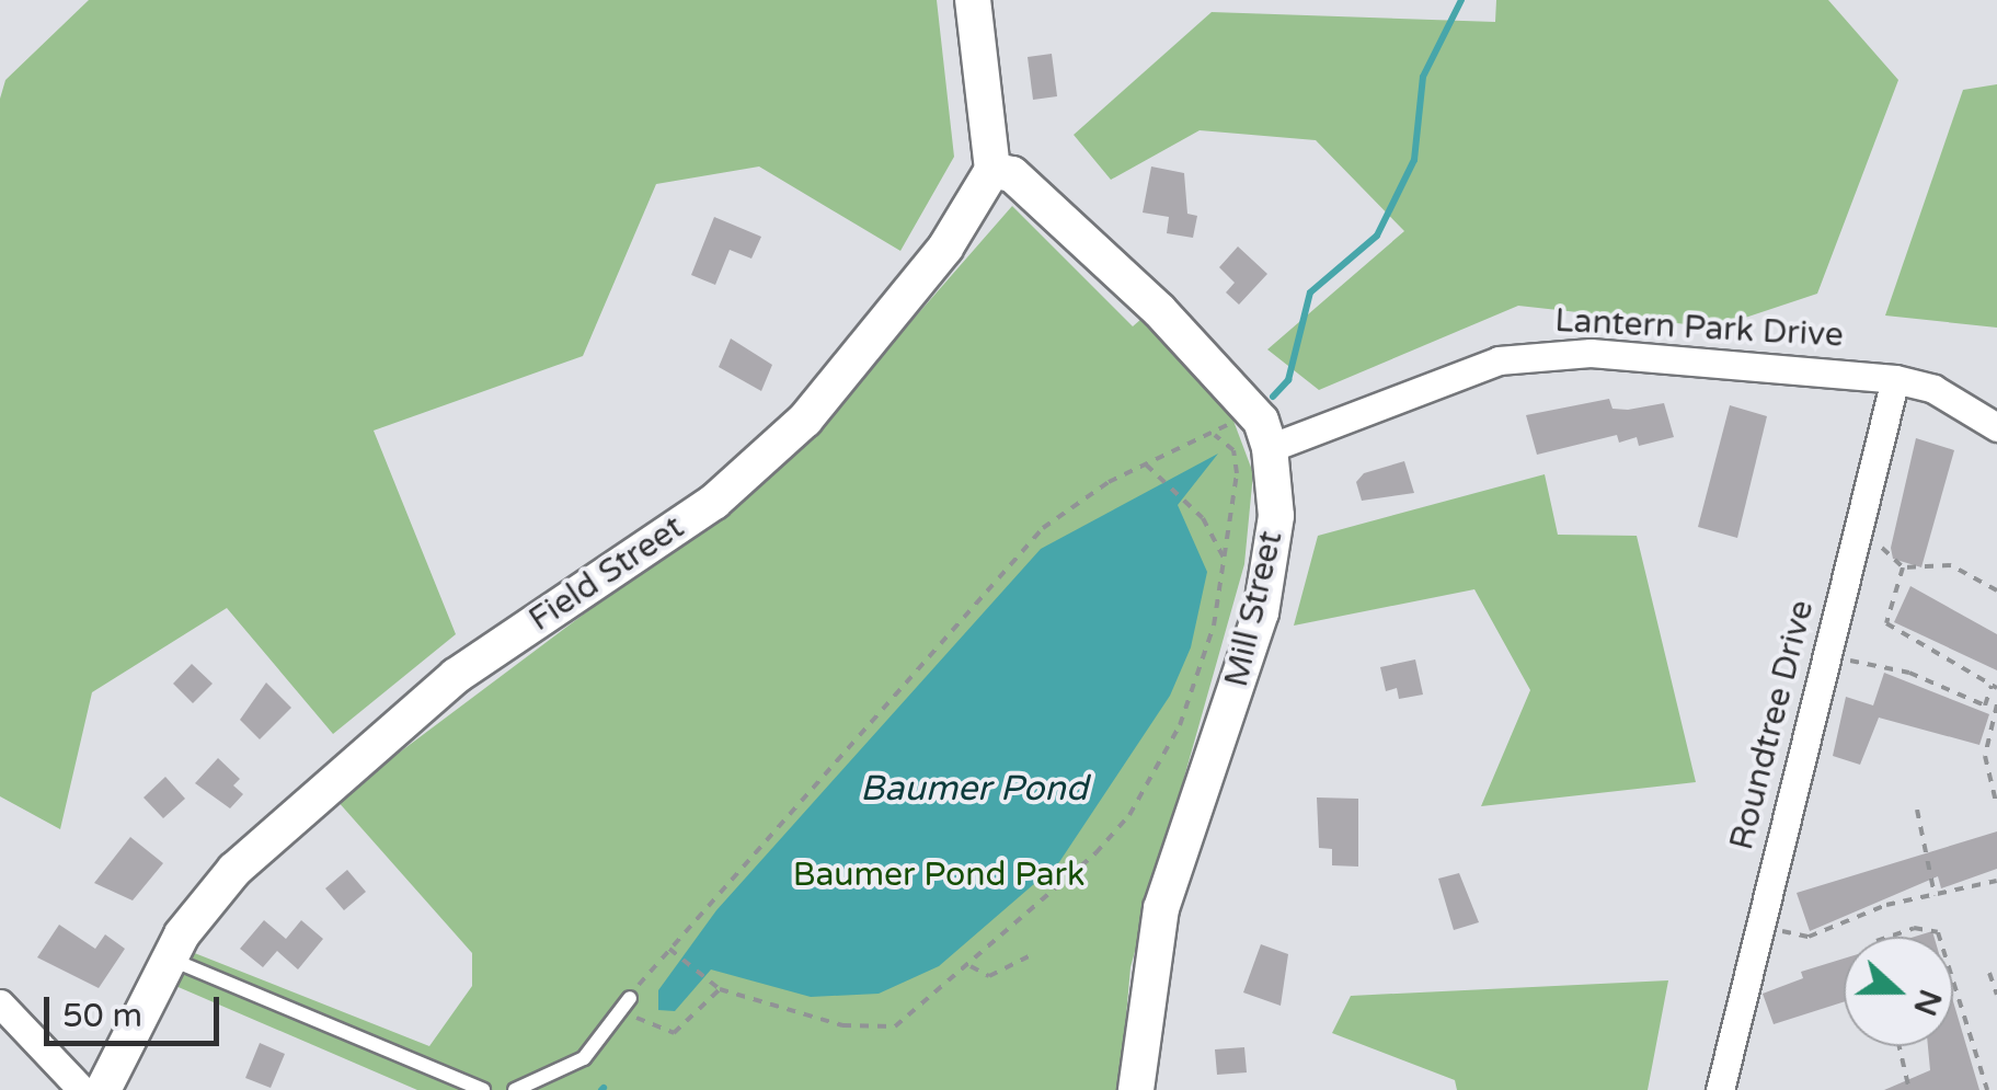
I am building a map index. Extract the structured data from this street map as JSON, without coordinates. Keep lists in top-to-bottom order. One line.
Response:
{"streets":{"street":["Lantern Park Drive","Field Street","Mill Street","Roundtree Drive"]},"crossings":[["Lantern Park Drive","Mill Street"],["Lantern Park Drive","Roundtree Drive"],["Field Street","Mill Street"]],"water":["Baumer Pond"],"parks":["Baumer Pond Park"],"scale_bar":"50 m","north":"right"}
